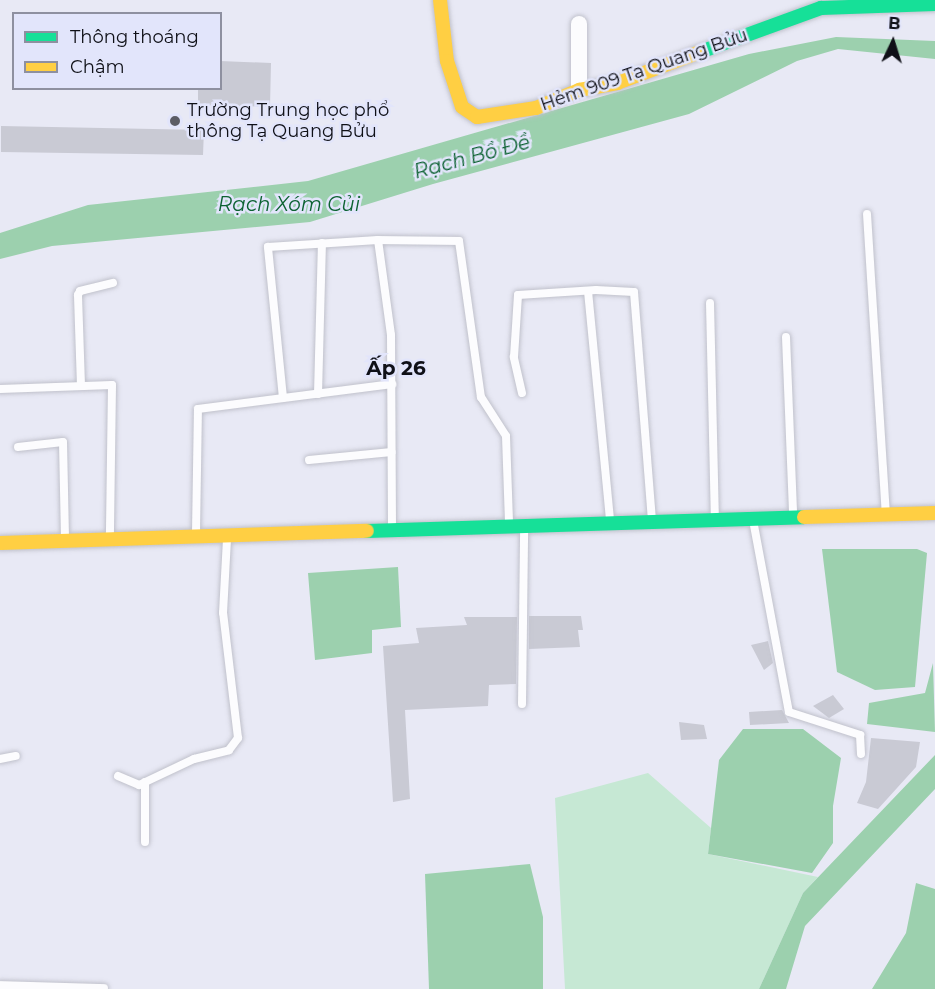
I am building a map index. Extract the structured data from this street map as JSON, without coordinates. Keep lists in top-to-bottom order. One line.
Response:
{"streets":{"street":["Hẻm 909 Tạ Quang Bửu"]},"districts":["Ấp 26"],"water":["Rạch Bồ Đề","Rạch Xóm Củi"],"places":["Trường Trung học phổ thông Tạ Quang Bửu"],"legend":["Thông thoáng","Chậm"],"north":"top"}
